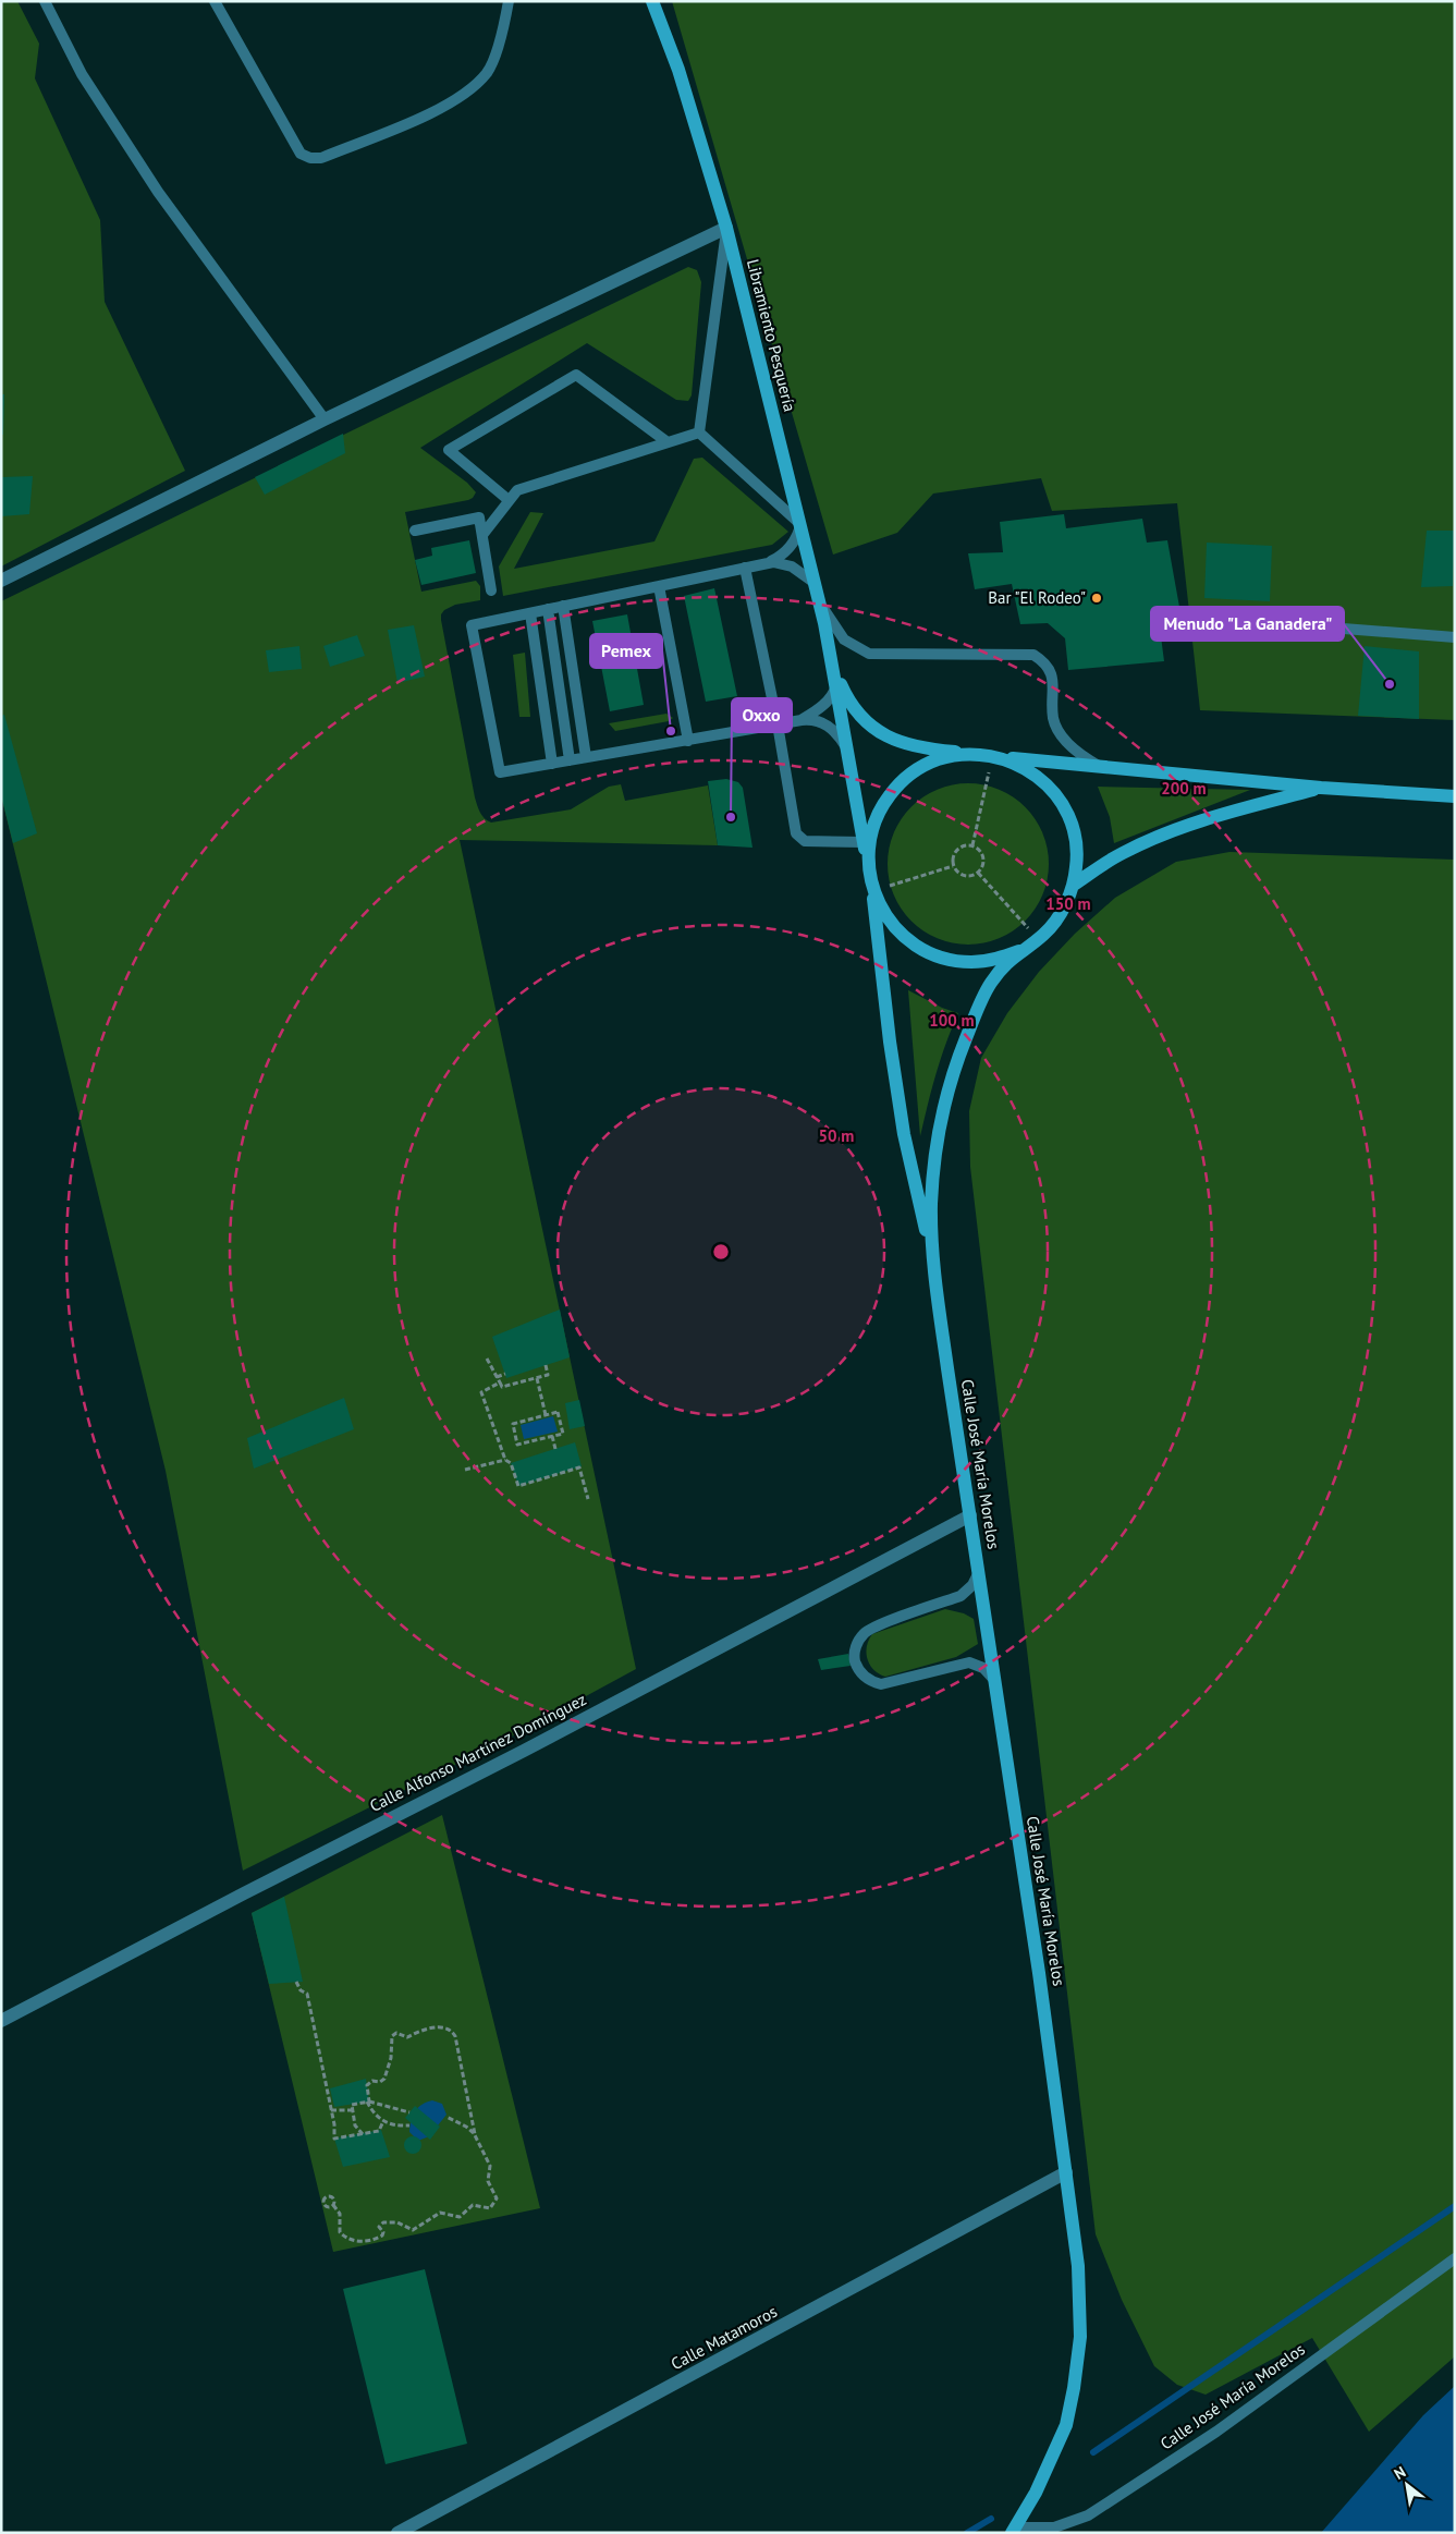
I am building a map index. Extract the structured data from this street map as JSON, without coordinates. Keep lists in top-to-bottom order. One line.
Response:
{"streets":{"main road":["Libramiento Pesquería","Calle José María Morelos"],"street":["Calle Alfonso Martínez Domínguez","Calle Matamoros"]},"crossings":[["Calle José María Morelos","Calle Alfonso Martínez Domínguez"],["Calle José María Morelos","Calle Matamoros"]],"places":["Bar \"El Rodeo\"","Menudo \"La Ganadera\"","Pemex","Oxxo"],"north":"top left","rings":["200 m","150 m","100 m","50 m"]}
